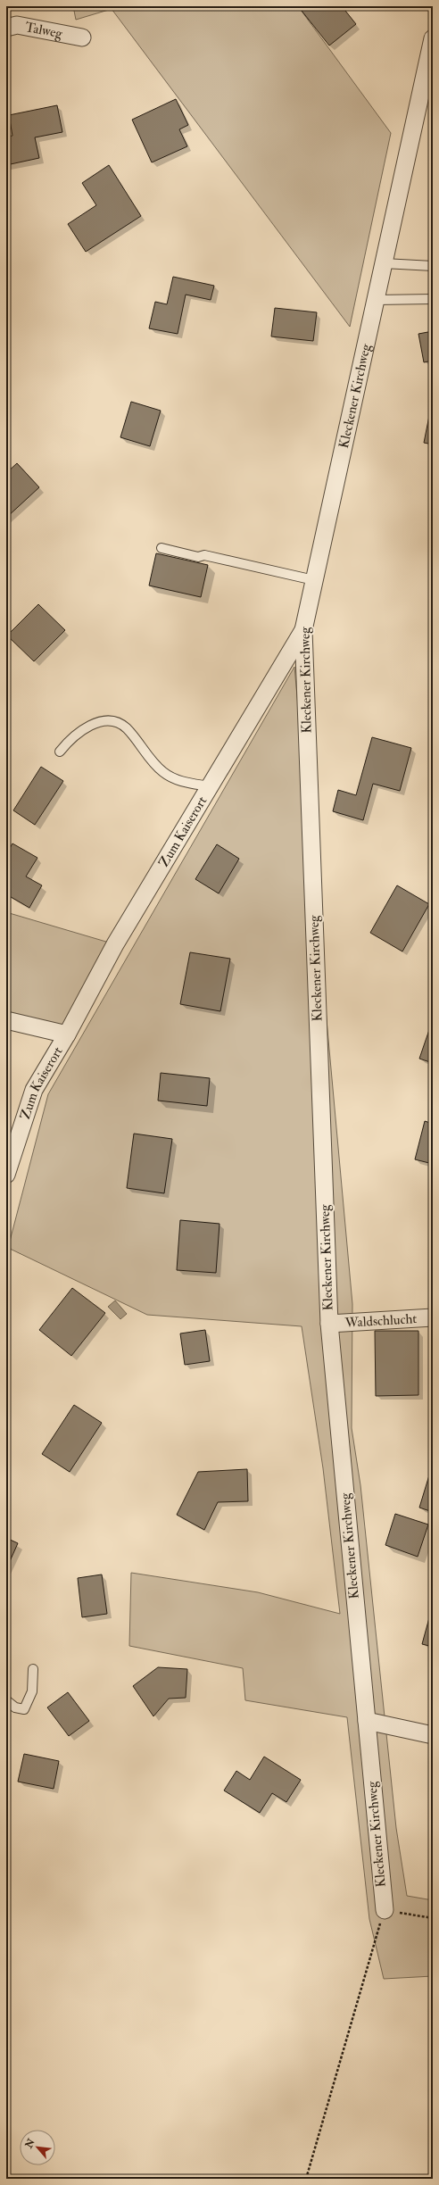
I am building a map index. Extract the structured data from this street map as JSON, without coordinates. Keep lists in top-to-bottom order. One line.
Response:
{"streets":{"street":["Talweg","Kleckener Kirchweg","Zum Kaiserort","Waldschlucht"]},"crossings":[["Kleckener Kirchweg","Zum Kaiserort"],["Kleckener Kirchweg","Waldschlucht"]],"north":"top left"}
